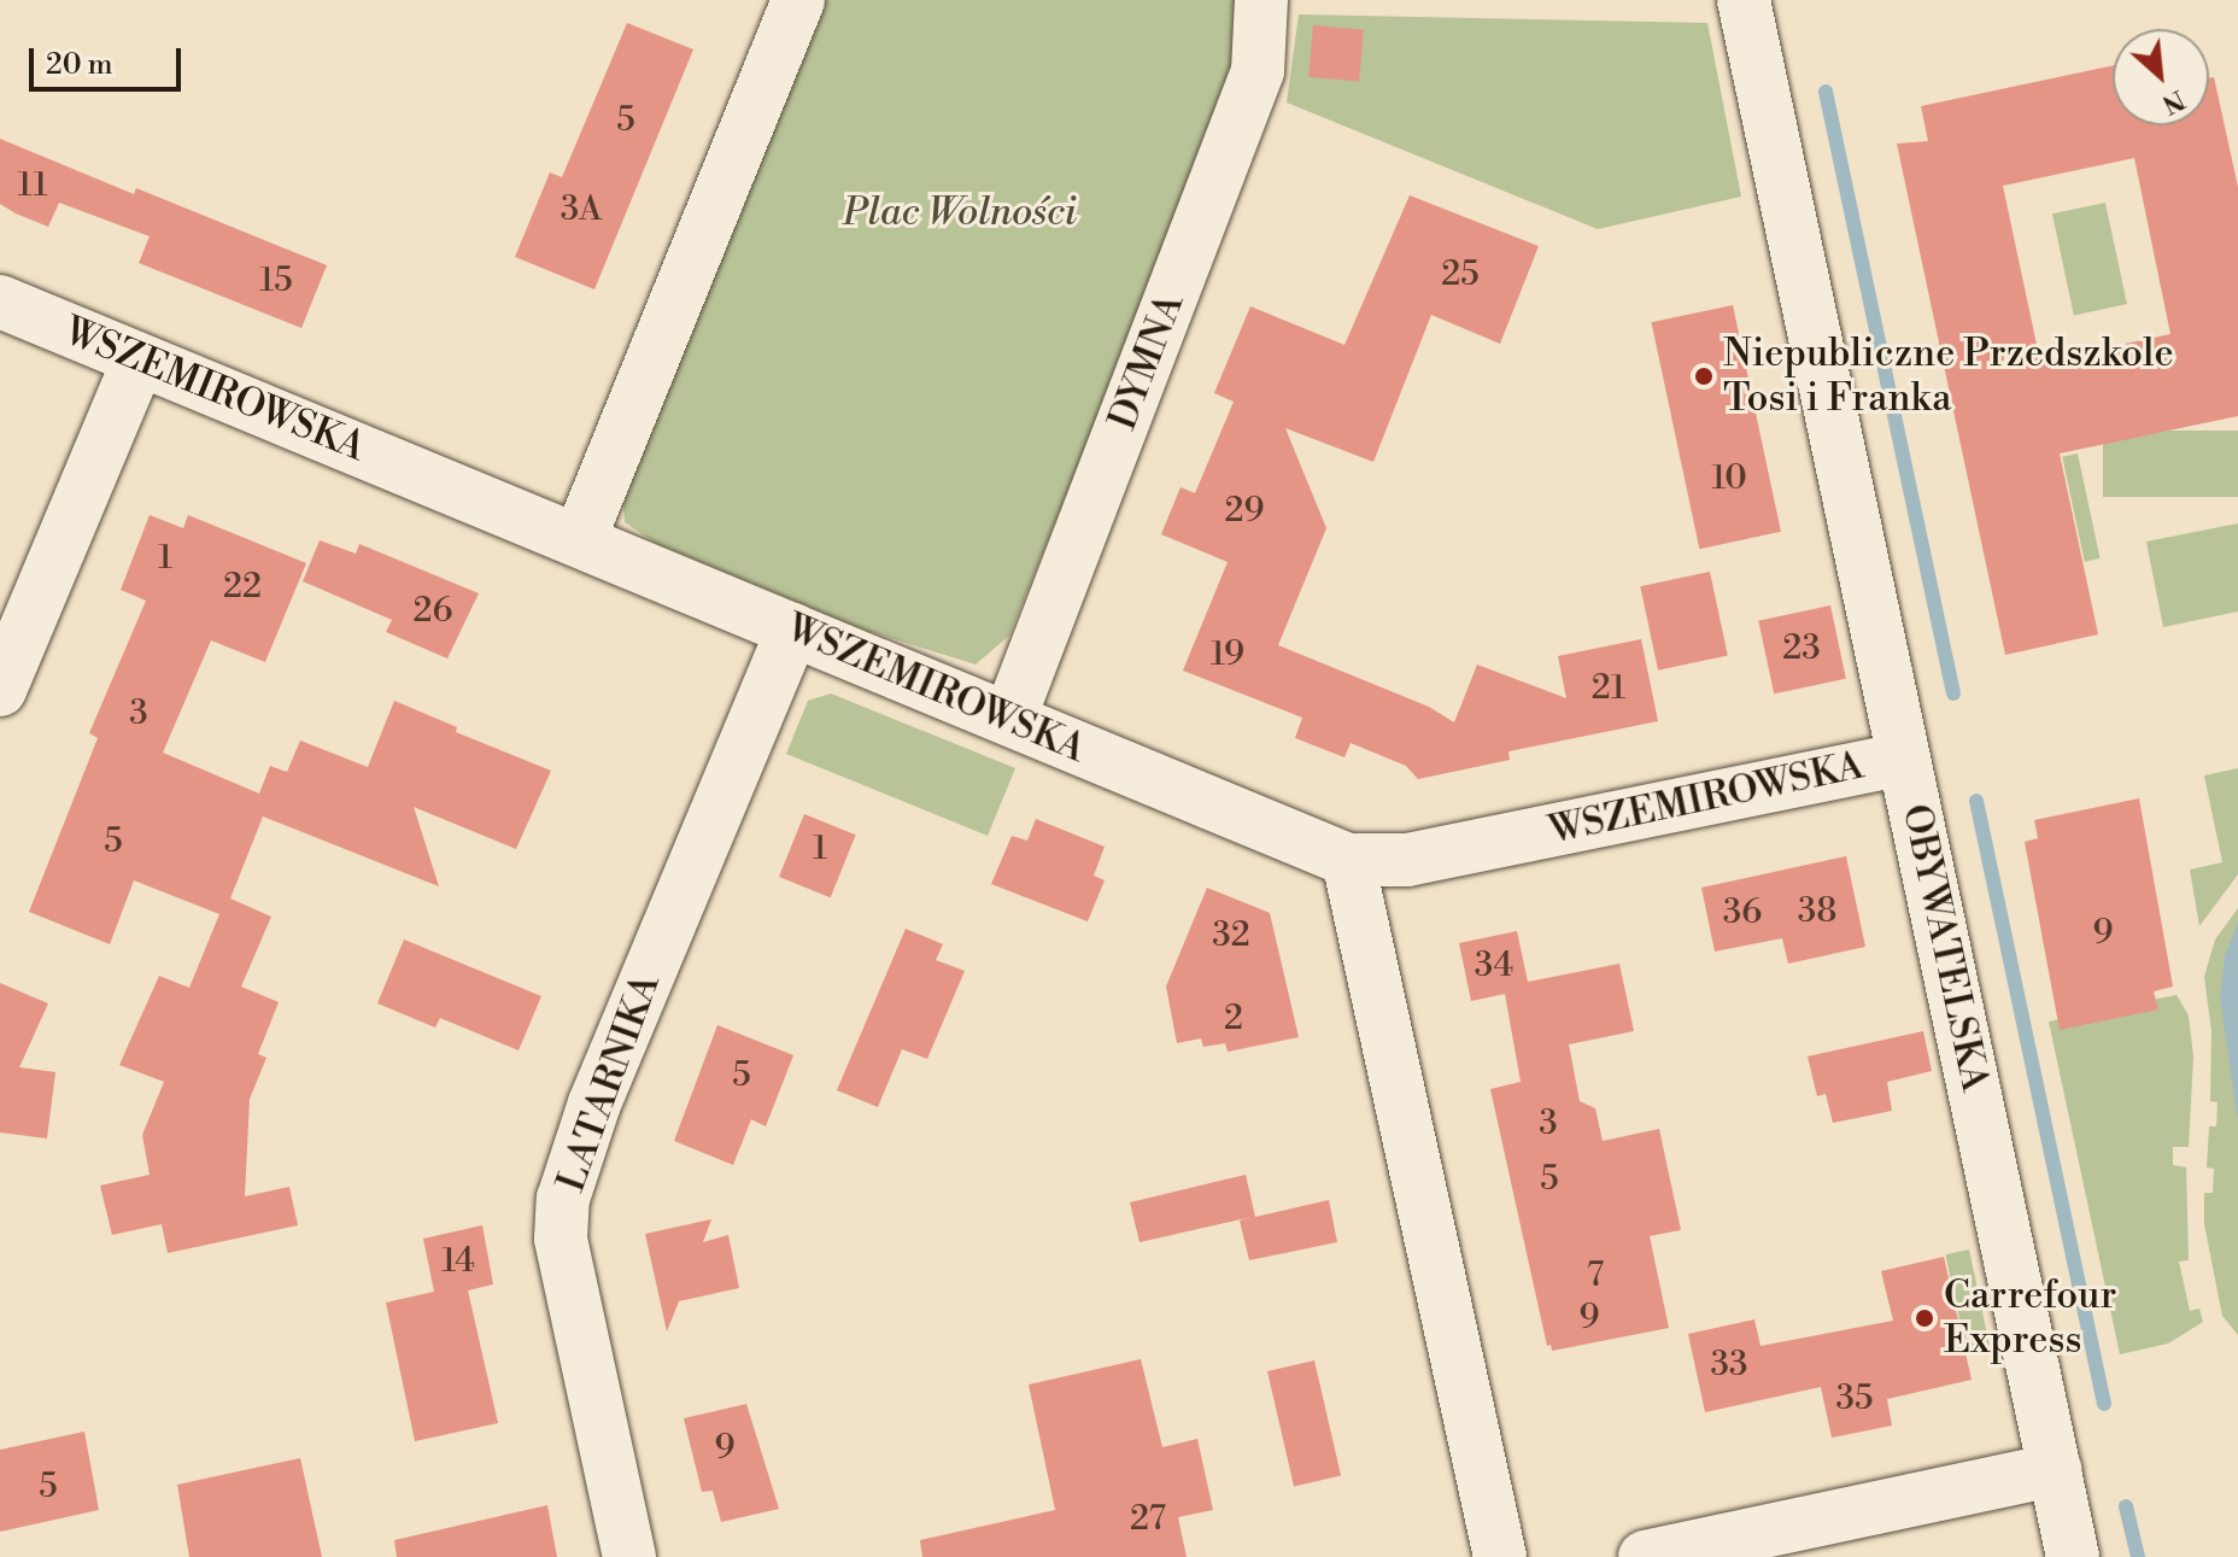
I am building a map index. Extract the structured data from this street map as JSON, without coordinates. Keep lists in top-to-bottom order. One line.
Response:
{"streets":{"street":["DYMNA","WSZEMIROWSKA","OBYWATELSKA","LATARNIKA"]},"crossings":[["DYMNA","WSZEMIROWSKA"],["WSZEMIROWSKA","OBYWATELSKA"],["WSZEMIROWSKA","LATARNIKA"]],"parks":["Plac Wolności"],"places":["Niepubliczne Przedszkole Tosi i Franka","Carrefour Express"],"house_numbers":["5","11","3A","25","15","10","29","1","22","26","23","19","21","3","5","1","38","36","9","32","34","2","5","3","5","14","7","9","33","35","9","5","27"],"scale_bar":"20 m","north":"bottom right"}
